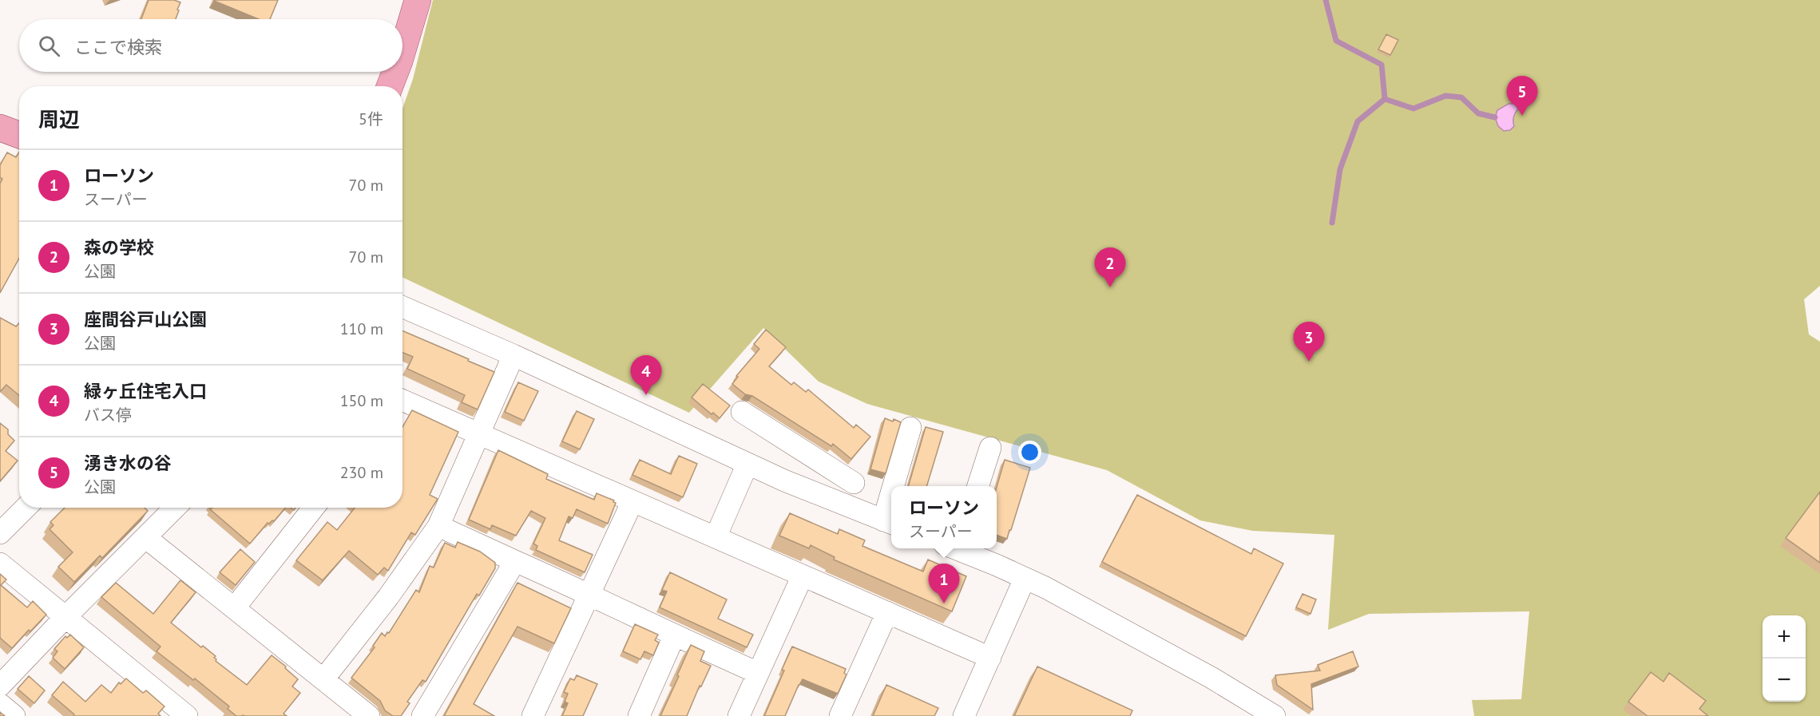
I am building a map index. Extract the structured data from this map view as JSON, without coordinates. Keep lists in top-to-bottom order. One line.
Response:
{"page":{"search":"ここで検索","pins":["5","2","3","4","1"],"heading":["周辺","5件"],"list":[{"mark":"1","name":"ローソン","note":"スーパー","value":"70 m"},{"mark":"2","name":"森の学校","note":"公園","value":"70 m"},{"mark":"3","name":"座間谷戸山公園","note":"公園","value":"110 m"},{"mark":"4","name":"緑ヶ丘住宅入口","note":"バス停","value":"150 m"},{"mark":"5","name":"湧き水の谷","note":"公園","value":"230 m"}],"popup":["ローソン","スーパー"],"map_buttons":["+","−"]}}
